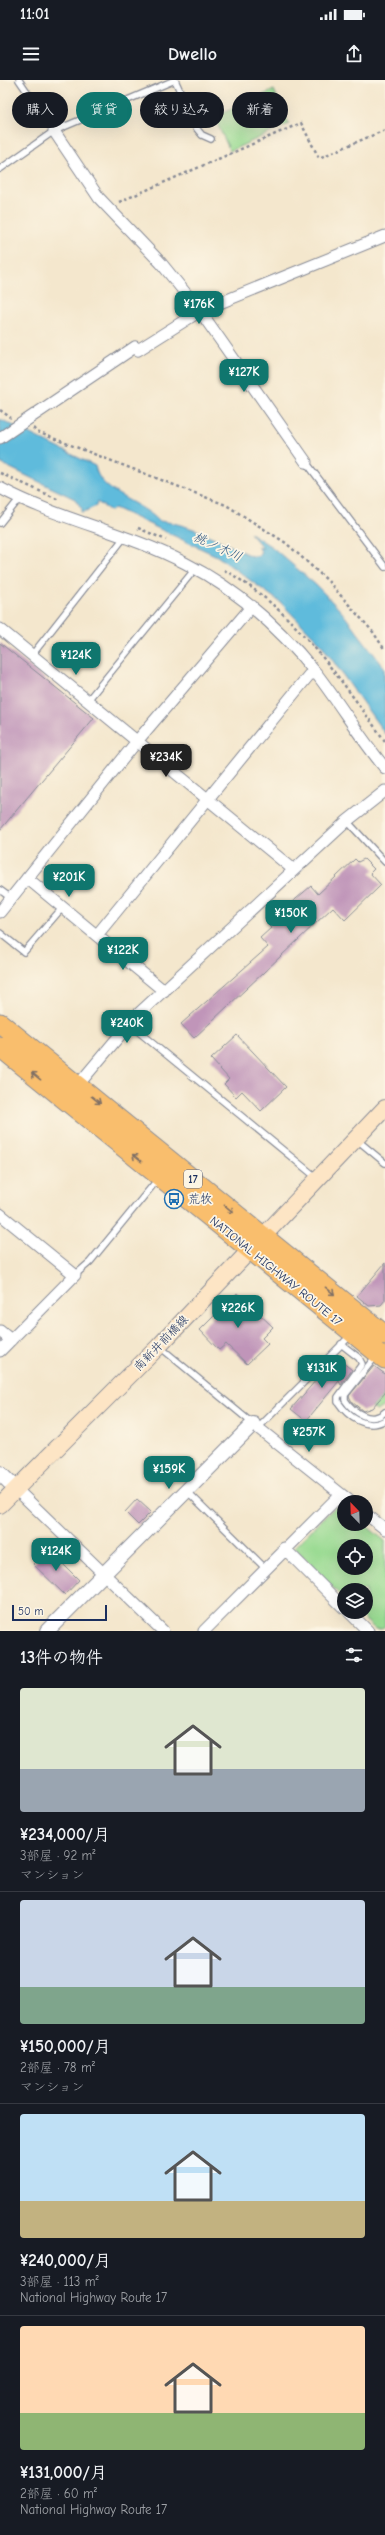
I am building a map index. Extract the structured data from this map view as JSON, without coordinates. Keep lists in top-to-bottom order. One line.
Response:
{"streets":{"highway":["17","NATIONAL HIGHWAY ROUTE 17"],"main road":["南新井前橋線"]},"crossings":[["NATIONAL HIGHWAY ROUTE 17","南新井前橋線"]],"water":["桃ノ木川"],"places":{"bus stop":["荒牧"]},"scale_bar":"50 m","north":"top left","page":{"status":"11:01","header":"Dwello","chip":["購入","賃貸","絞り込み","新着"],"price":["¥176K","¥127K","¥124K","¥234K","¥201K","¥150K","¥122K","¥240K","¥226K","¥131K","¥257K","¥159K","¥124K"],"scale":"50 m","heading":"13件の物件","list":[{"name":"¥234,000/月","note":"3部屋 · 92 m² · マンション"},{"name":"¥150,000/月","note":"2部屋 · 78 m² · マンション"},{"name":"¥240,000/月","note":"3部屋 · 113 m² · National Highway Route 17"},{"name":"¥131,000/月","note":"2部屋 · 60 m² · National Highway Route 17"}]}}
